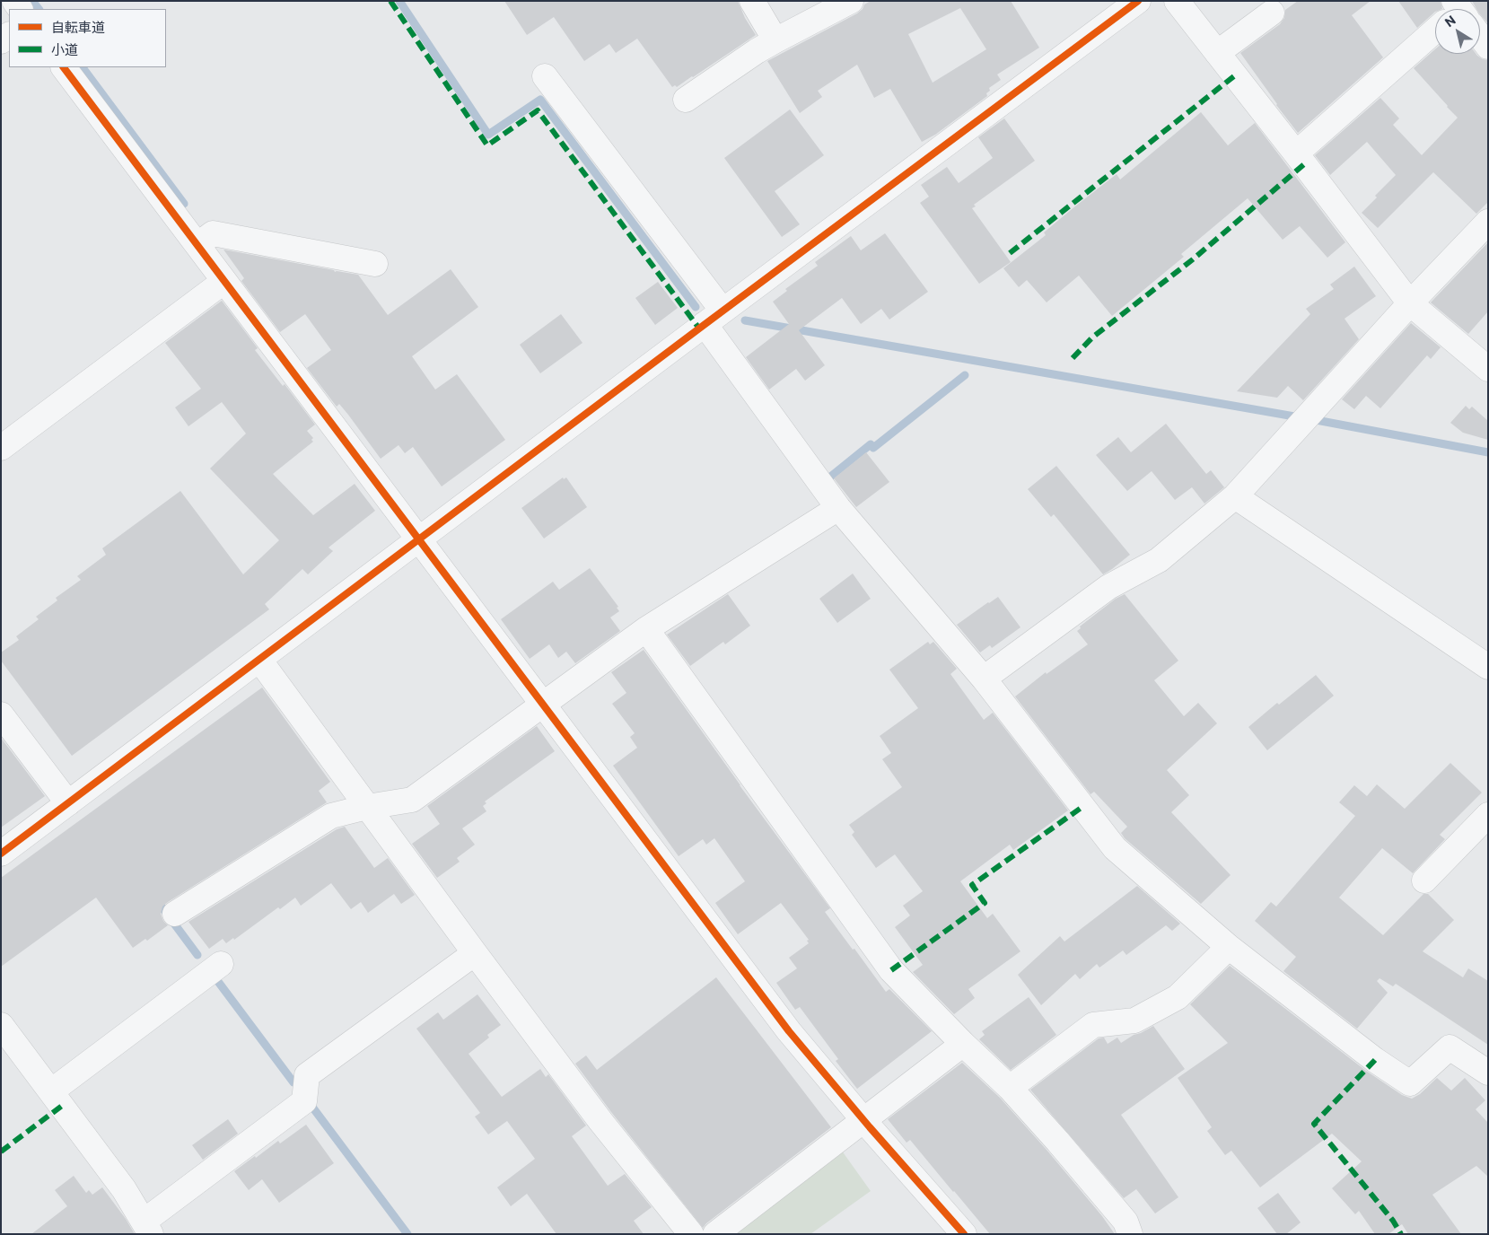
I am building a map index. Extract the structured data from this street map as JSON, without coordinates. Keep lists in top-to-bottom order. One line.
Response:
{"legend":["自転車道","小道"],"north":"top left"}
